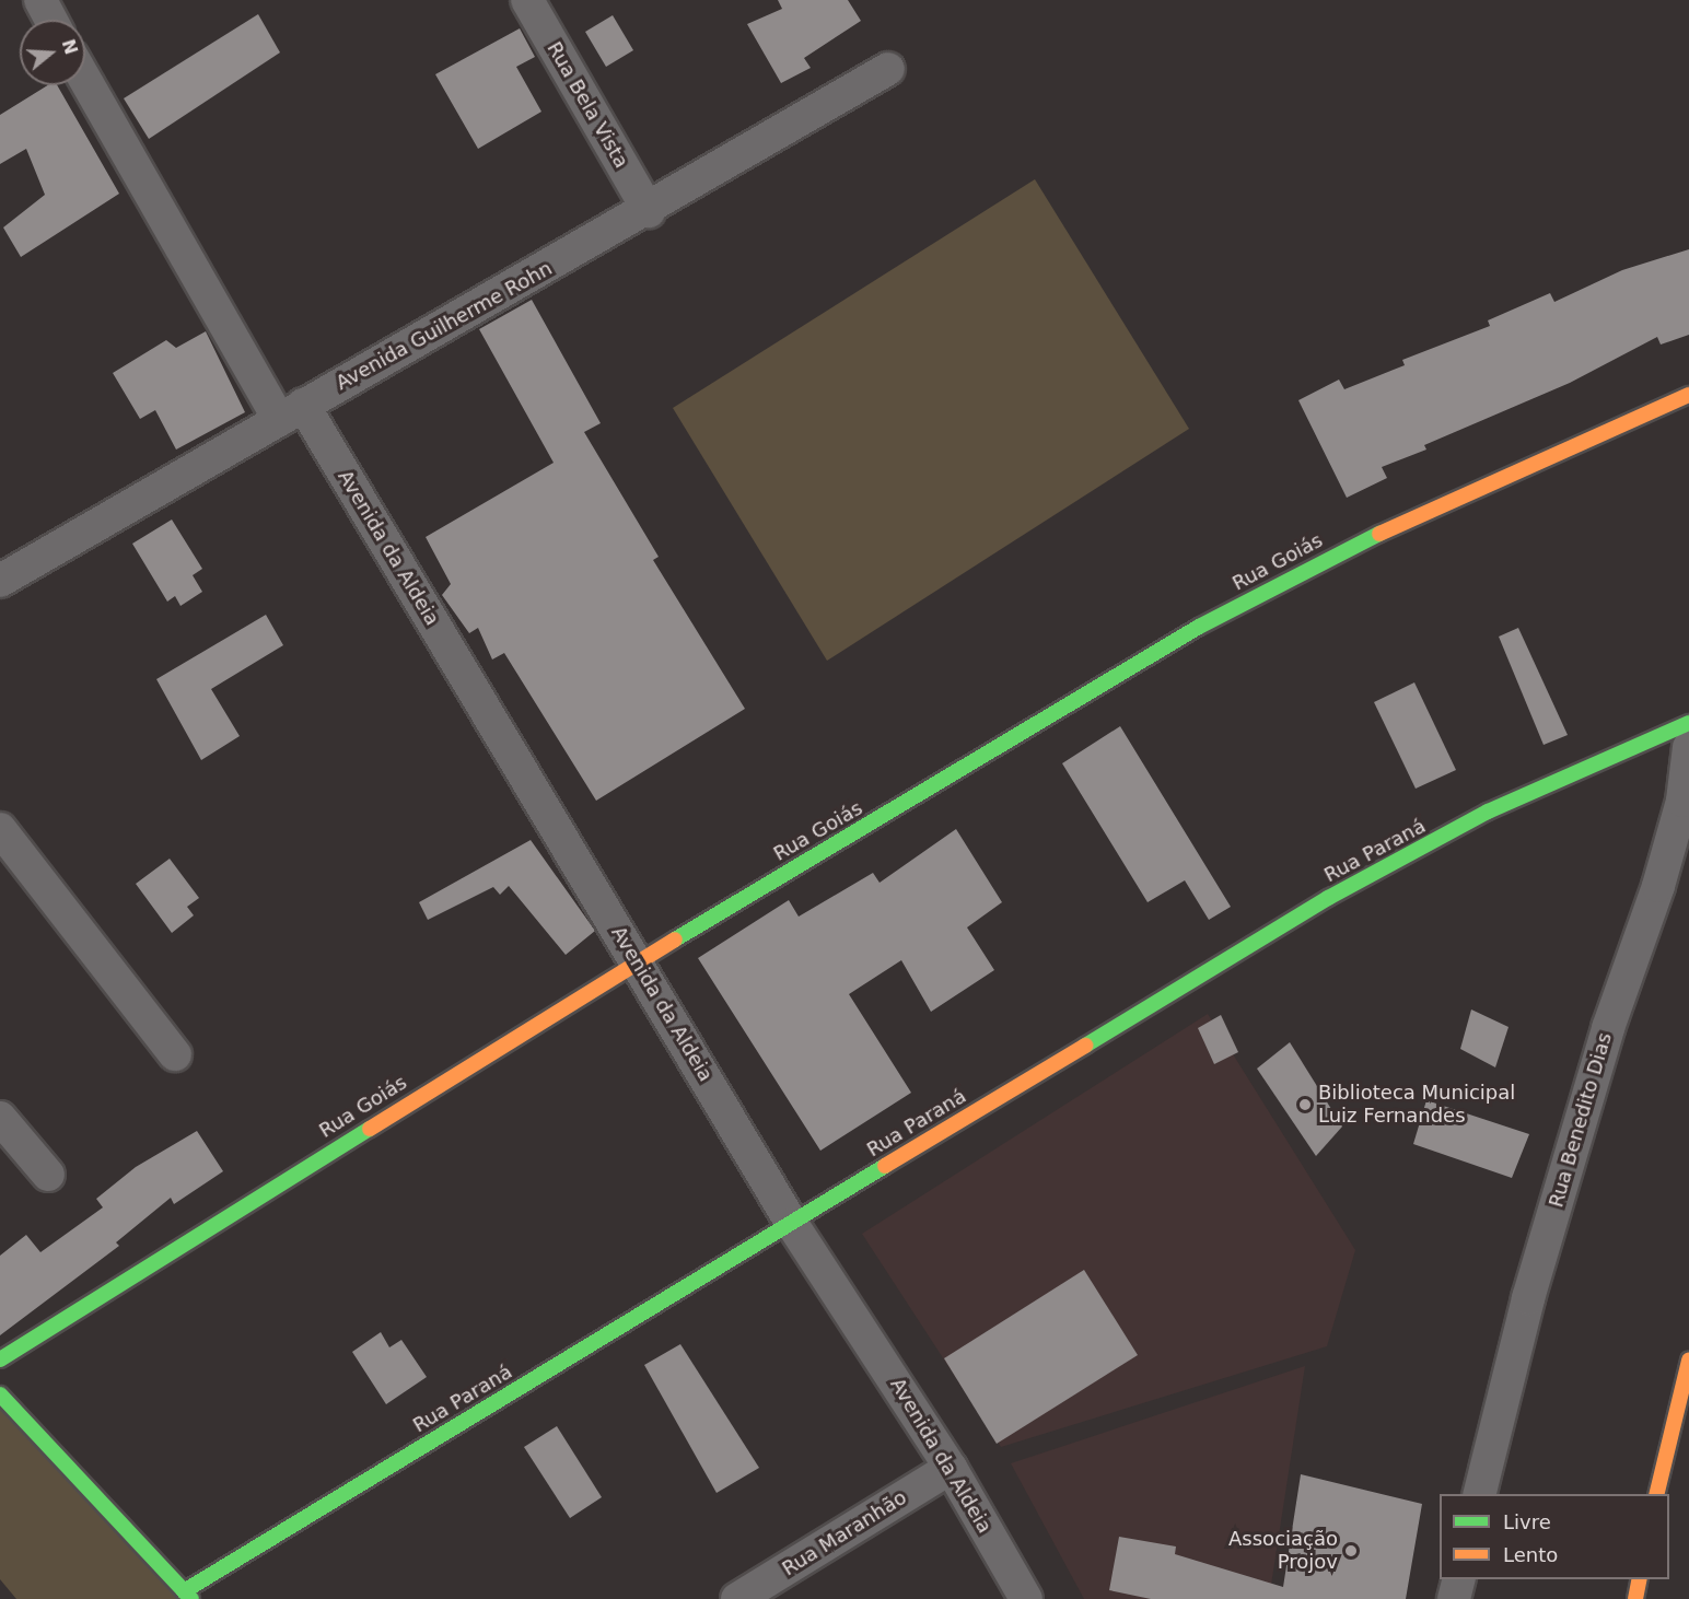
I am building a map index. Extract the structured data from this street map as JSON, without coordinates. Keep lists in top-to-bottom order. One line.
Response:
{"streets":{"street":["Rua Bela Vista","Avenida Guilherme Rohn","Avenida da Aldeia","Rua Goiás","Rua Paraná","Rua Benedito Dias","Rua Maranhão"]},"crossings":[["Rua Bela Vista","Avenida Guilherme Rohn"],["Avenida Guilherme Rohn","Avenida da Aldeia"],["Avenida da Aldeia","Rua Goiás"],["Avenida da Aldeia","Rua Paraná"],["Avenida da Aldeia","Rua Maranhão"]],"places":["Biblioteca Municipal Luiz Fernandes","Associação Projov"],"legend":["Livre","Lento"],"north":"right"}
